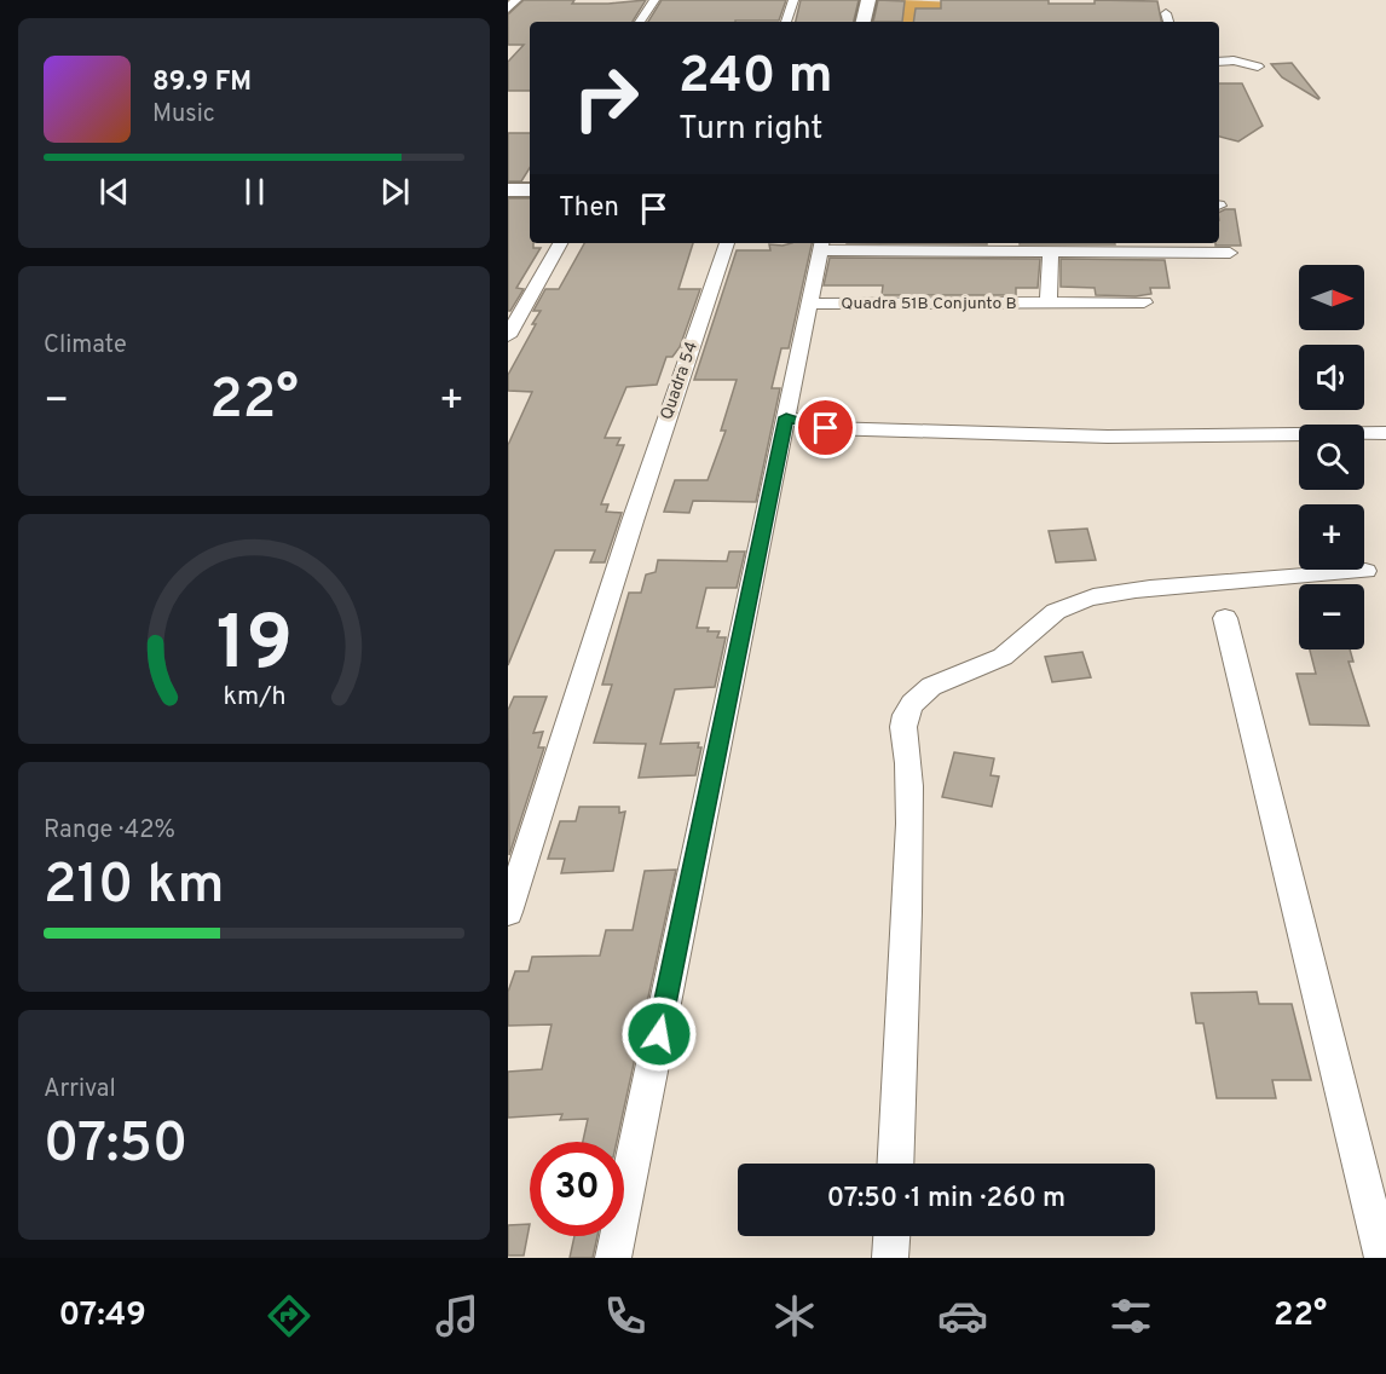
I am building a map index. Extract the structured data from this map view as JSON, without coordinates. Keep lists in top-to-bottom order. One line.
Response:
{"streets":{"street":["Quadra 51B Conjunto B","Quadra 54"]},"north":"right","page":{"turn":["240 m","Turn right"],"song":["89.9 FM","Music"],"then":"Then","map_buttons":["+","−"],"tile":["Climate",["Range · 42%","210 km"],["Arrival","07:50"]],"heat":["−","22°","+"],"limit":"30","trip":"07:50 · 1 min · 260 m","tabs":["07:49","22°"],"gauge":["19","km/h"]}}
